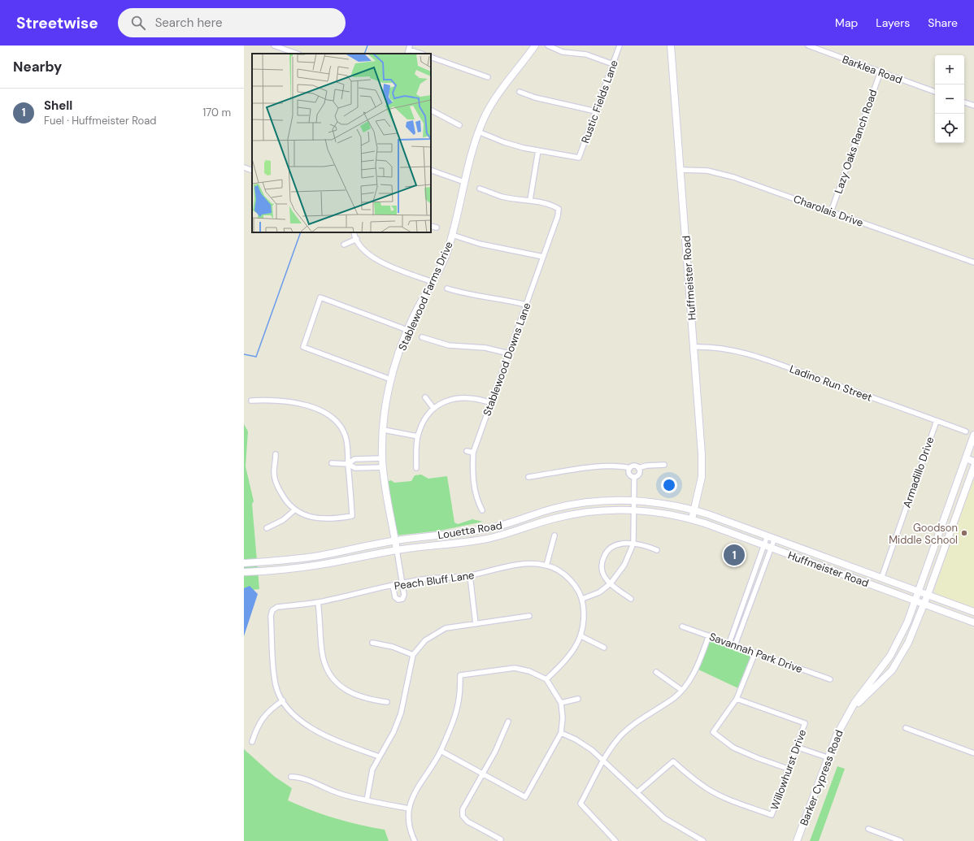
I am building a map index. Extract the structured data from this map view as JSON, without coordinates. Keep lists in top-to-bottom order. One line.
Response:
{"streets":{"main road":["Huffmeister Road","Stablewood Farms Drive","Louetta Road","Barker Cypress Road"],"street":["Barklea Road","Rustic Fields Lane","Lazy Oaks Ranch Road","Charolais Drive","Stablewood Downs Lane","Ladino Run Street","Armadillo Drive","Peach Bluff Lane","Savannah Park Drive","Willowhurst Drive"]},"crossings":[["Barklea Road","Lazy Oaks Ranch Road"],["Lazy Oaks Ranch Road","Charolais Drive"],["Charolais Drive","Huffmeister Road"],["Huffmeister Road","Ladino Run Street"],["Huffmeister Road","Armadillo Drive"],["Huffmeister Road","Louetta Road"],["Huffmeister Road","Barker Cypress Road"],["Stablewood Farms Drive","Louetta Road"],["Stablewood Farms Drive","Peach Bluff Lane"],["Ladino Run Street","Armadillo Drive"]],"places":["Goodson Middle School"],"page":{"header":"Streetwise","search":"Search here","nav":["Map","Layers","Share"],"heading":"Nearby","map_buttons":["+","−"],"list":[{"mark":"1","name":"Shell","note":"Fuel · Huffmeister Road","value":"170 m"}],"pins":"1"}}
